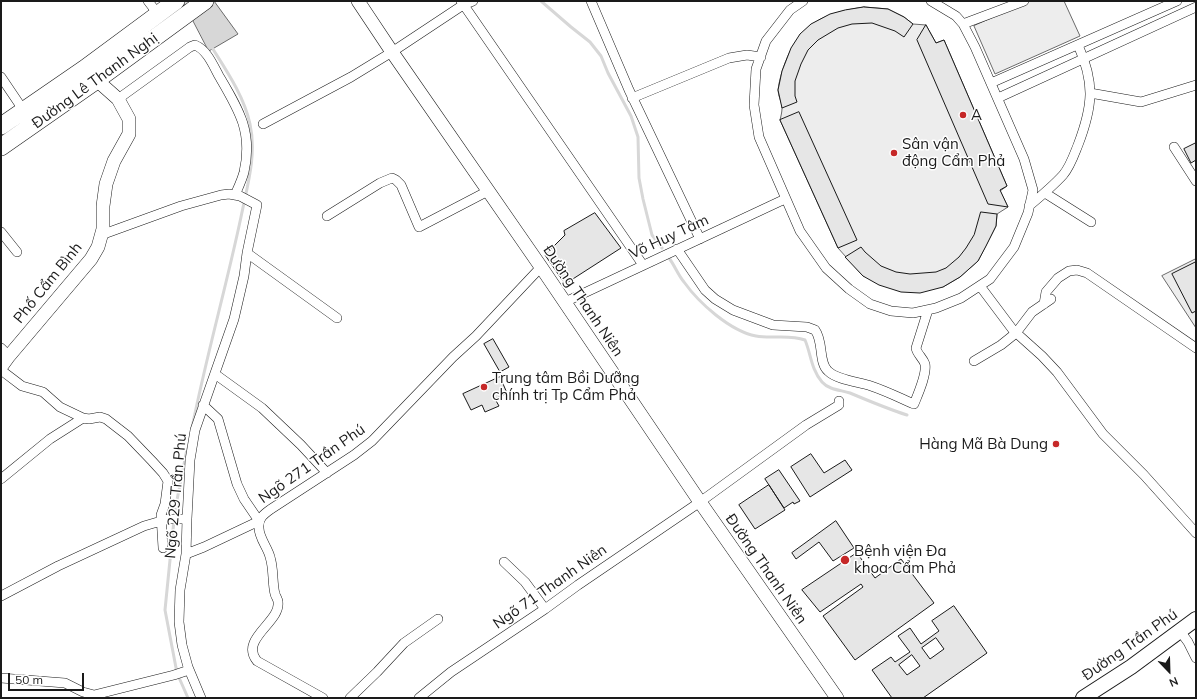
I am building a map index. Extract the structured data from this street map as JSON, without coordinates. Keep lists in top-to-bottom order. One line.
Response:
{"streets":{"highway":["Đường Lê Thanh Nghị"],"main road":["Đường Trần Phú"],"street":["Võ Huy Tâm","Phố Cẩm Bình","Đường Thanh Niên","Ngõ 271 Trần Phú","Ngõ 229 Trần Phú","Ngõ 71 Thanh Niên"]},"crossings":[["Đường Lê Thanh Nghị","Phố Cẩm Bình"],["Võ Huy Tâm","Đường Thanh Niên"],["Đường Thanh Niên","Ngõ 271 Trần Phú"],["Đường Thanh Niên","Ngõ 71 Thanh Niên"]],"places":["A","Sân vận động Cẩm Phả","Trung tâm Bồi Dưỡng chính trị Tp Cẩm Phả","Hàng Mã Bà Dung","Bệnh viện Đa khoa Cẩm Phả"],"scale_bar":"50 m","north":"bottom right"}
